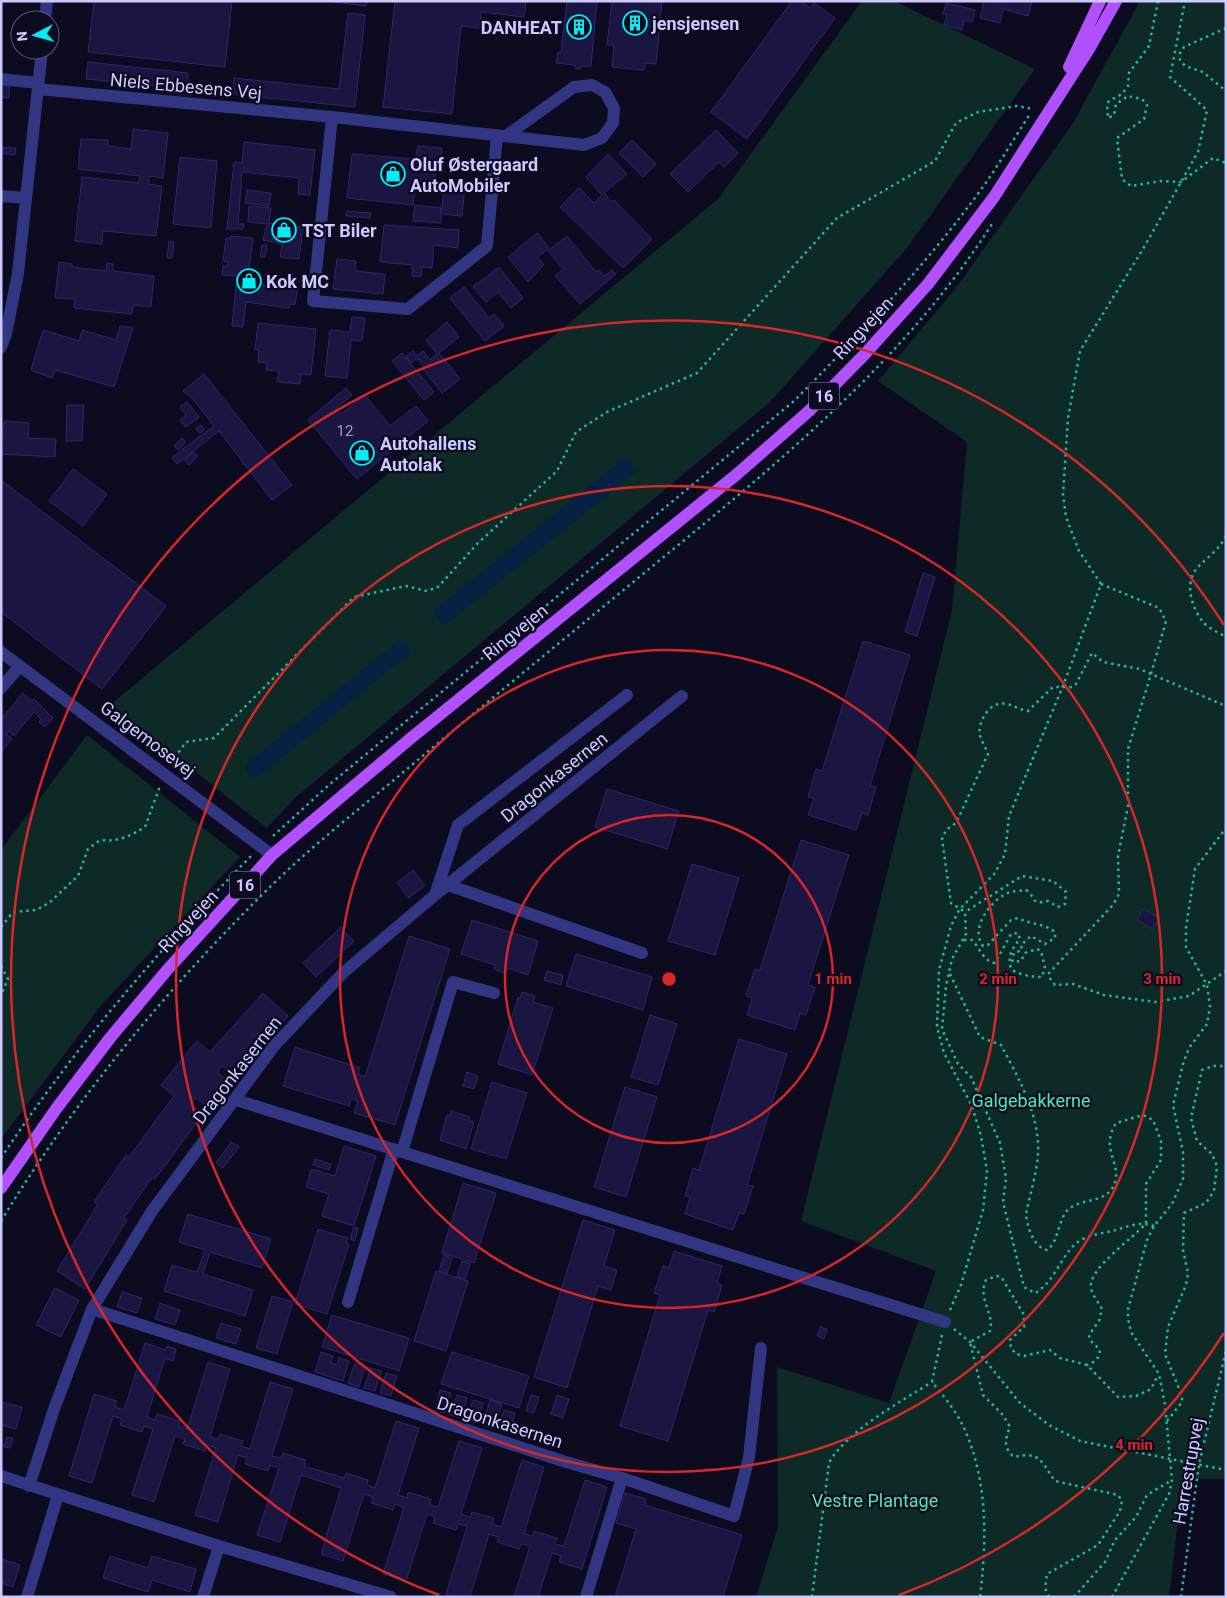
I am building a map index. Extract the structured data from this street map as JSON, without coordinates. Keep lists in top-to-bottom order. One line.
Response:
{"streets":{"main road":["Ringvejen","16"],"street":["Niels Ebbesens Vej","Galgemosevej","Dragonkasernen"],"path":["Harrestrupvej"]},"crossings":[["Ringvejen","Galgemosevej"]],"parks":["Galgebakkerne","Vestre Plantage"],"places":{"building":["jensjensen","DANHEAT"],"shop":["Oluf Østergaard AutoMobiler","TST Biler","Kok MC","Autohallens Autolak"]},"house_numbers":["12"],"north":"left","rings":["1 min","2 min","3 min","4 min"]}
